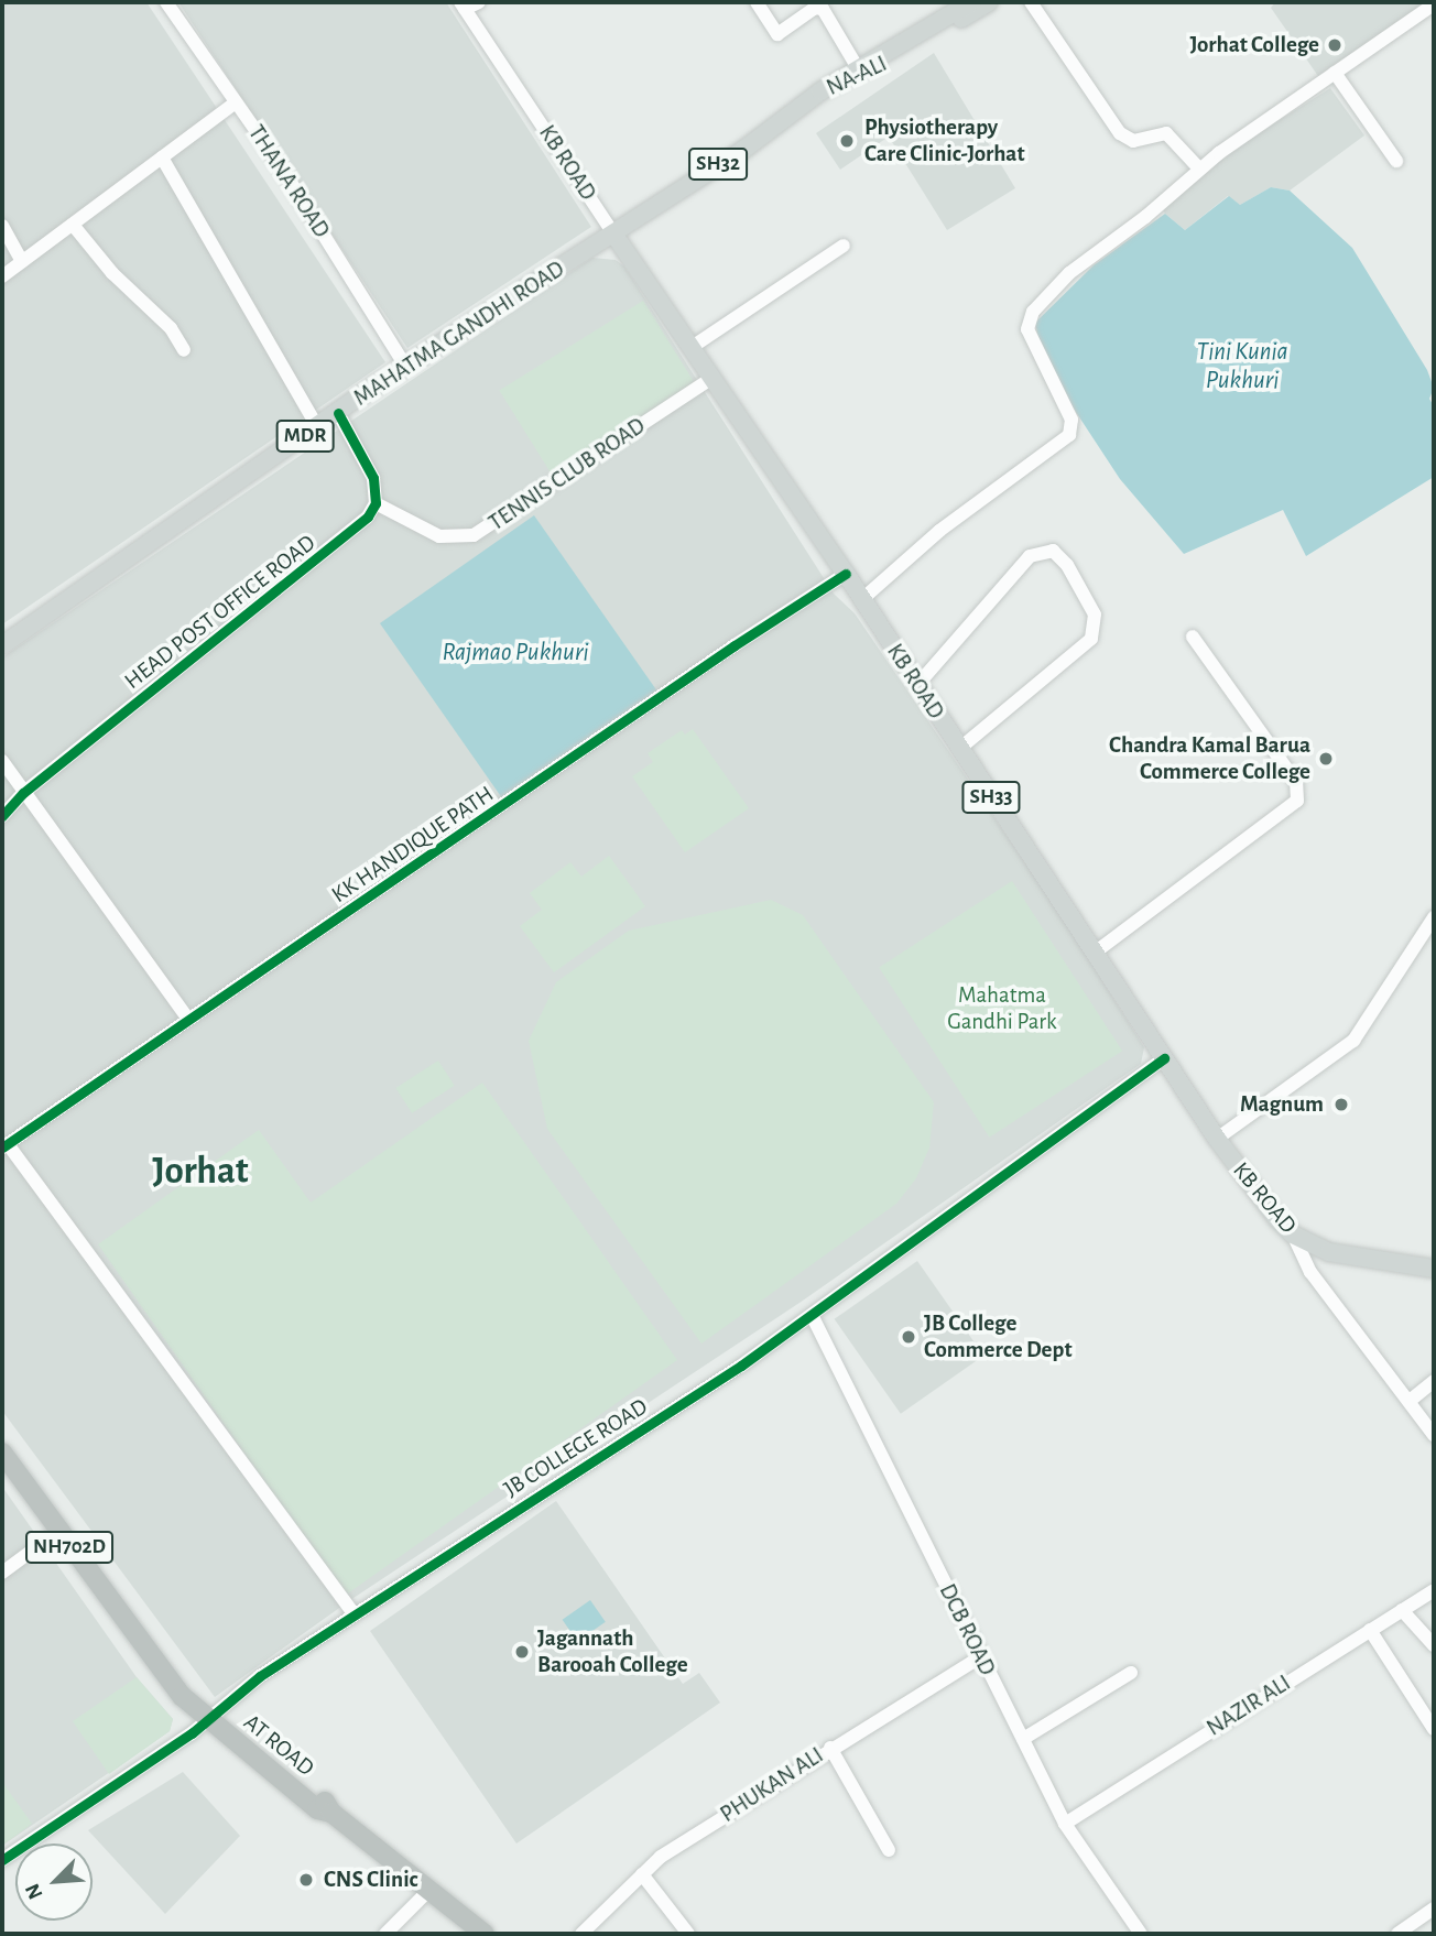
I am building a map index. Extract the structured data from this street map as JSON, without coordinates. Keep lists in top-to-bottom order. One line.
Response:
{"streets":{"highway":["NH702D","AT ROAD"],"main road":["NA-ALI","KB ROAD","SH32","MAHATMA GANDHI ROAD","MDR","SH33"],"street":["THANA ROAD","TENNIS CLUB ROAD","HEAD POST OFFICE ROAD","KK HANDIQUE PATH","JB COLLEGE ROAD","DCB ROAD","NAZIR ALI","PHUKAN ALI"]},"crossings":[["NA-ALI","KB ROAD"],["NA-ALI","MAHATMA GANDHI ROAD"],["KB ROAD","MAHATMA GANDHI ROAD"],["KB ROAD","TENNIS CLUB ROAD"],["KB ROAD","KK HANDIQUE PATH"],["KB ROAD","JB COLLEGE ROAD"],["THANA ROAD","MAHATMA GANDHI ROAD"],["TENNIS CLUB ROAD","HEAD POST OFFICE ROAD"],["JB COLLEGE ROAD","DCB ROAD"],["JB COLLEGE ROAD","AT ROAD"],["DCB ROAD","NAZIR ALI"],["DCB ROAD","PHUKAN ALI"]],"districts":["Jorhat"],"water":["Tini Kunia Pukhuri","Rajmao Pukhuri"],"parks":["Mahatma Gandhi Park"],"places":["Jorhat College","Physiotherapy Care Clinic-Jorhat","Chandra Kamal Barua Commerce College","Magnum","JB College Commerce Dept","Jagannath Barooah College","CNS Clinic"],"north":"bottom left"}
